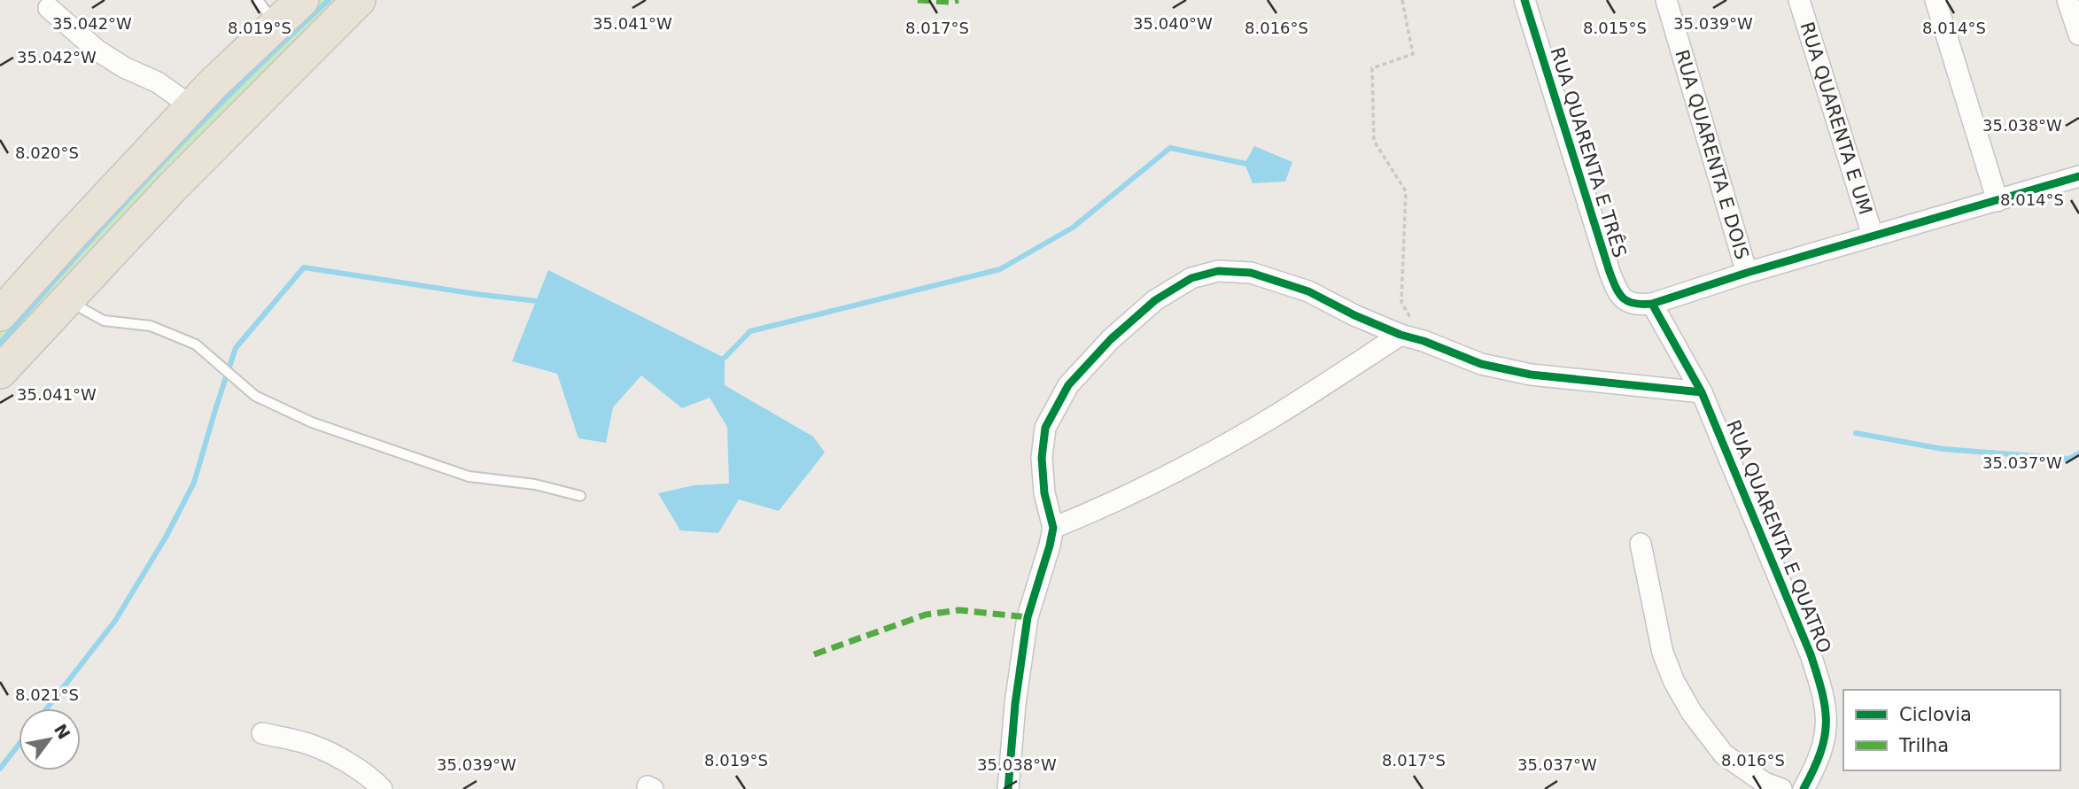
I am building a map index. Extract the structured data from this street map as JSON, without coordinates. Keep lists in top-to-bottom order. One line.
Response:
{"streets":{"street":["RUA QUARENTA E UM","RUA QUARENTA E TRÊS","RUA QUARENTA E DOIS","RUA QUARENTA E QUATRO"]},"crossings":[["RUA QUARENTA E TRÊS","RUA QUARENTA E QUATRO"]],"legend":["Ciclovia","Trilha"],"north":"top right","coordinates":["35.042°W","35.041°W","35.040°W","35.039°W","8.019°S","8.017°S","8.016°S","8.015°S","8.014°S","35.038°W","8.020°S","35.037°W","8.021°S"]}
